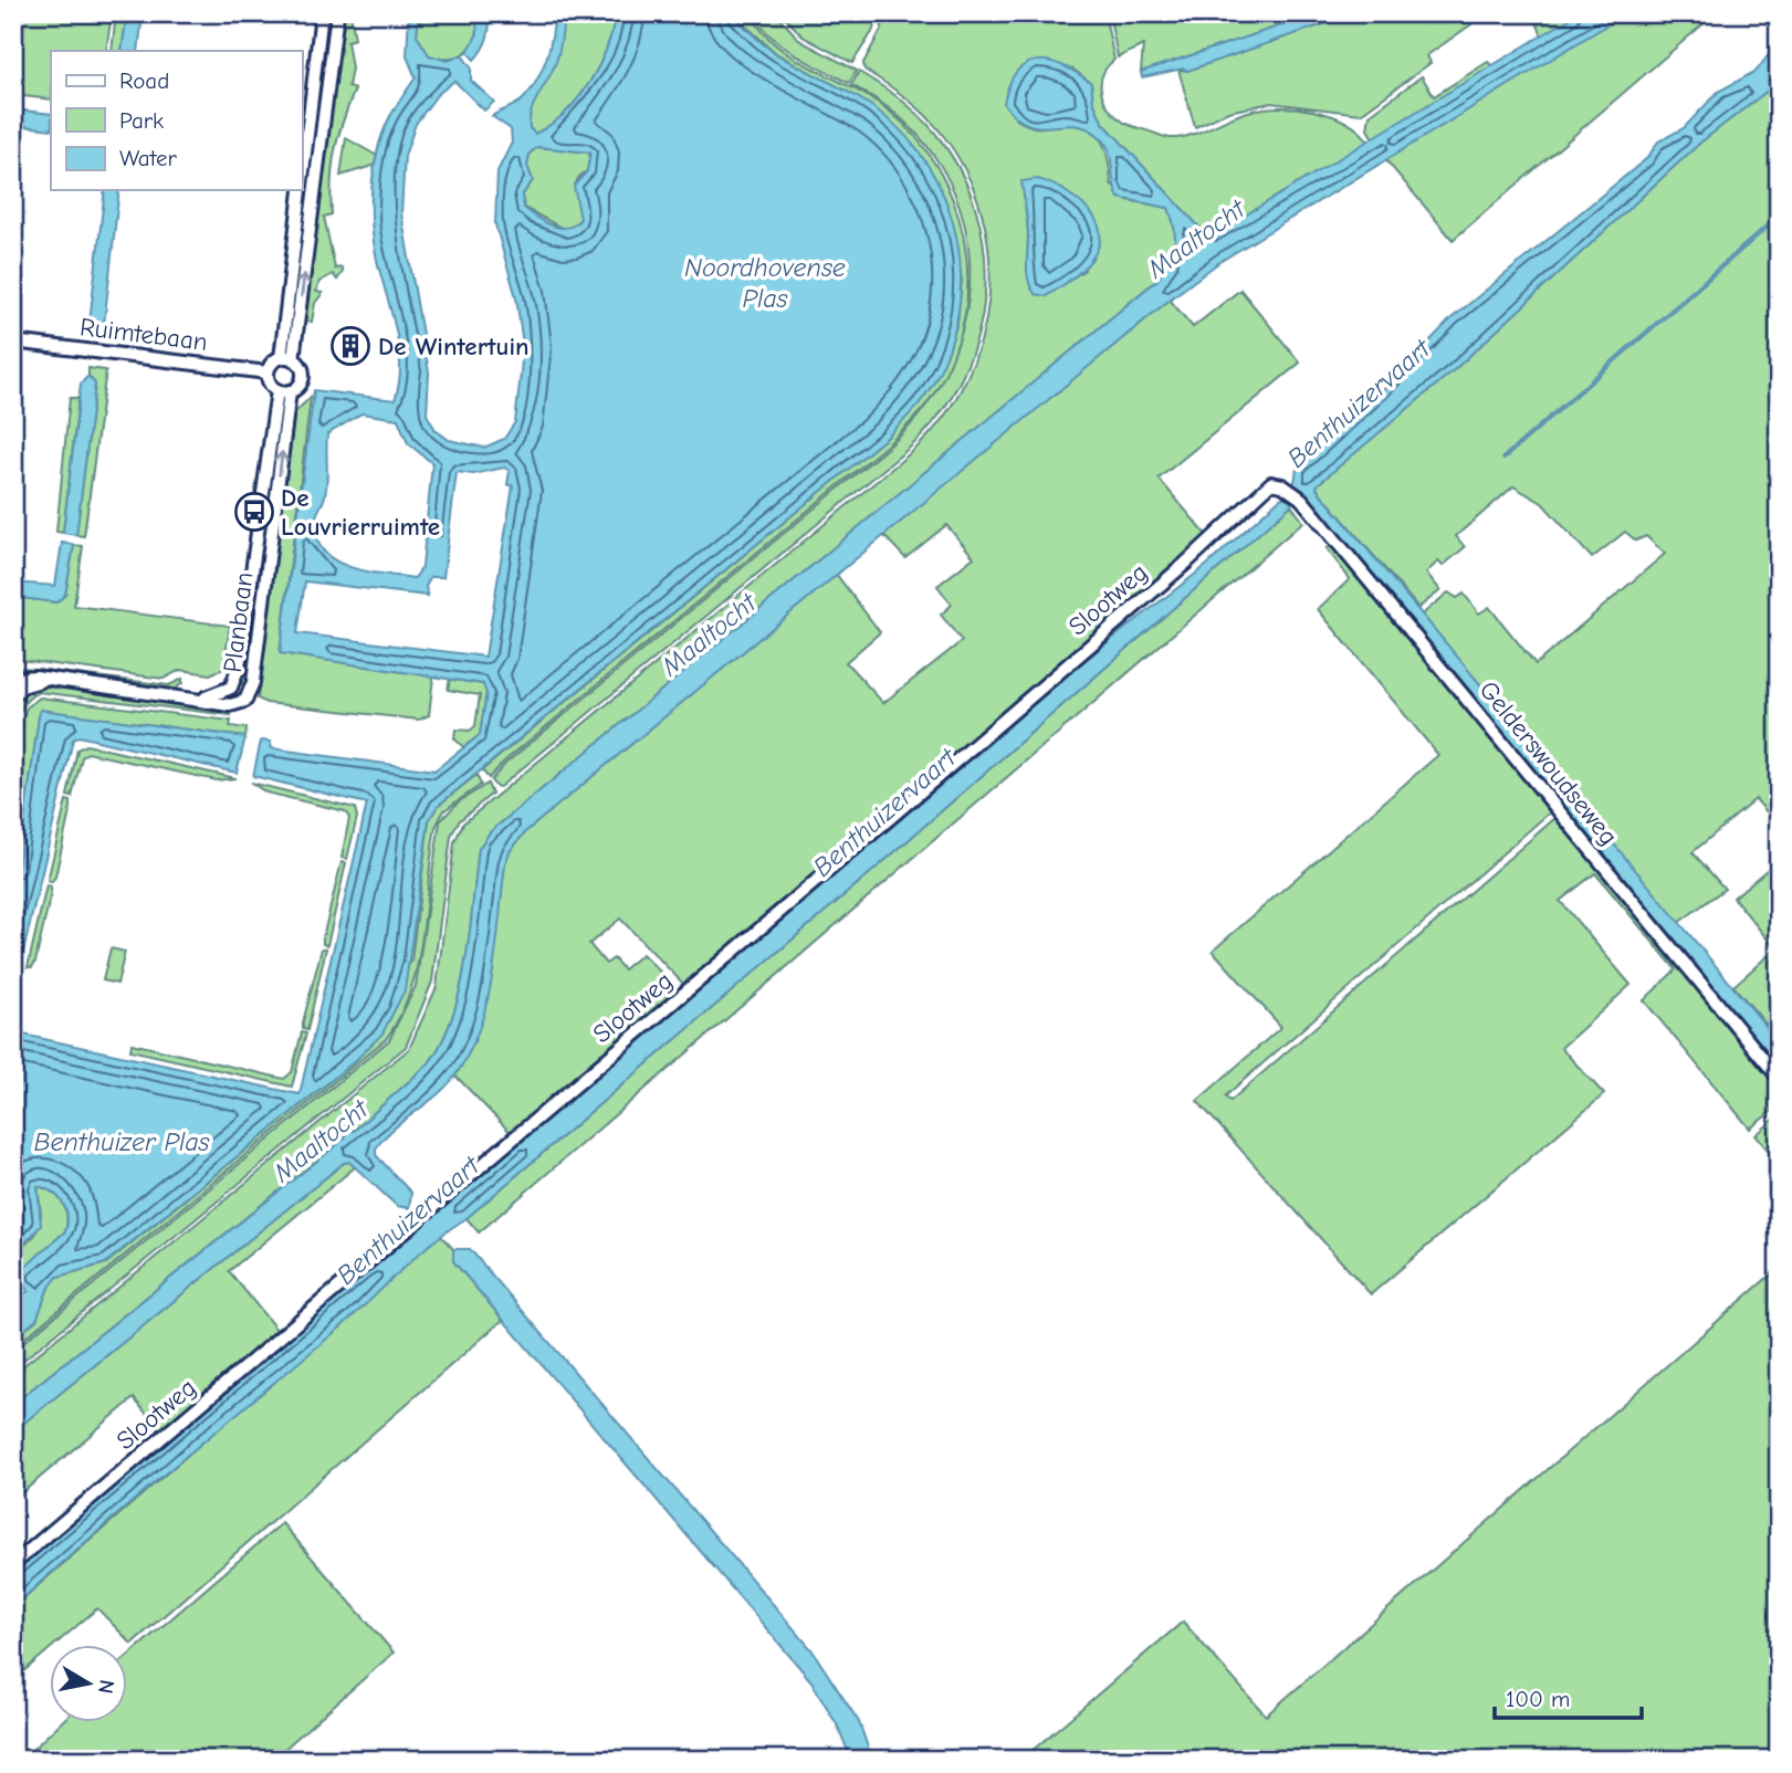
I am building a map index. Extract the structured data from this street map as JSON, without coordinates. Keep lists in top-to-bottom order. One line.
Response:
{"streets":{"street":["Ruimtebaan","Slootweg","Planbaan","Gelderswoudseweg"]},"crossings":[["Ruimtebaan","Planbaan"],["Slootweg","Gelderswoudseweg"]],"water":["Maaltocht","Noordhovense Plas","Benthuizervaart","Benthuizer Plas"],"places":{"building":["De Wintertuin"],"bus stop":["De Louvrierruimte"]},"legend":["Road","Park","Water"],"scale_bar":"100 m","north":"right"}
